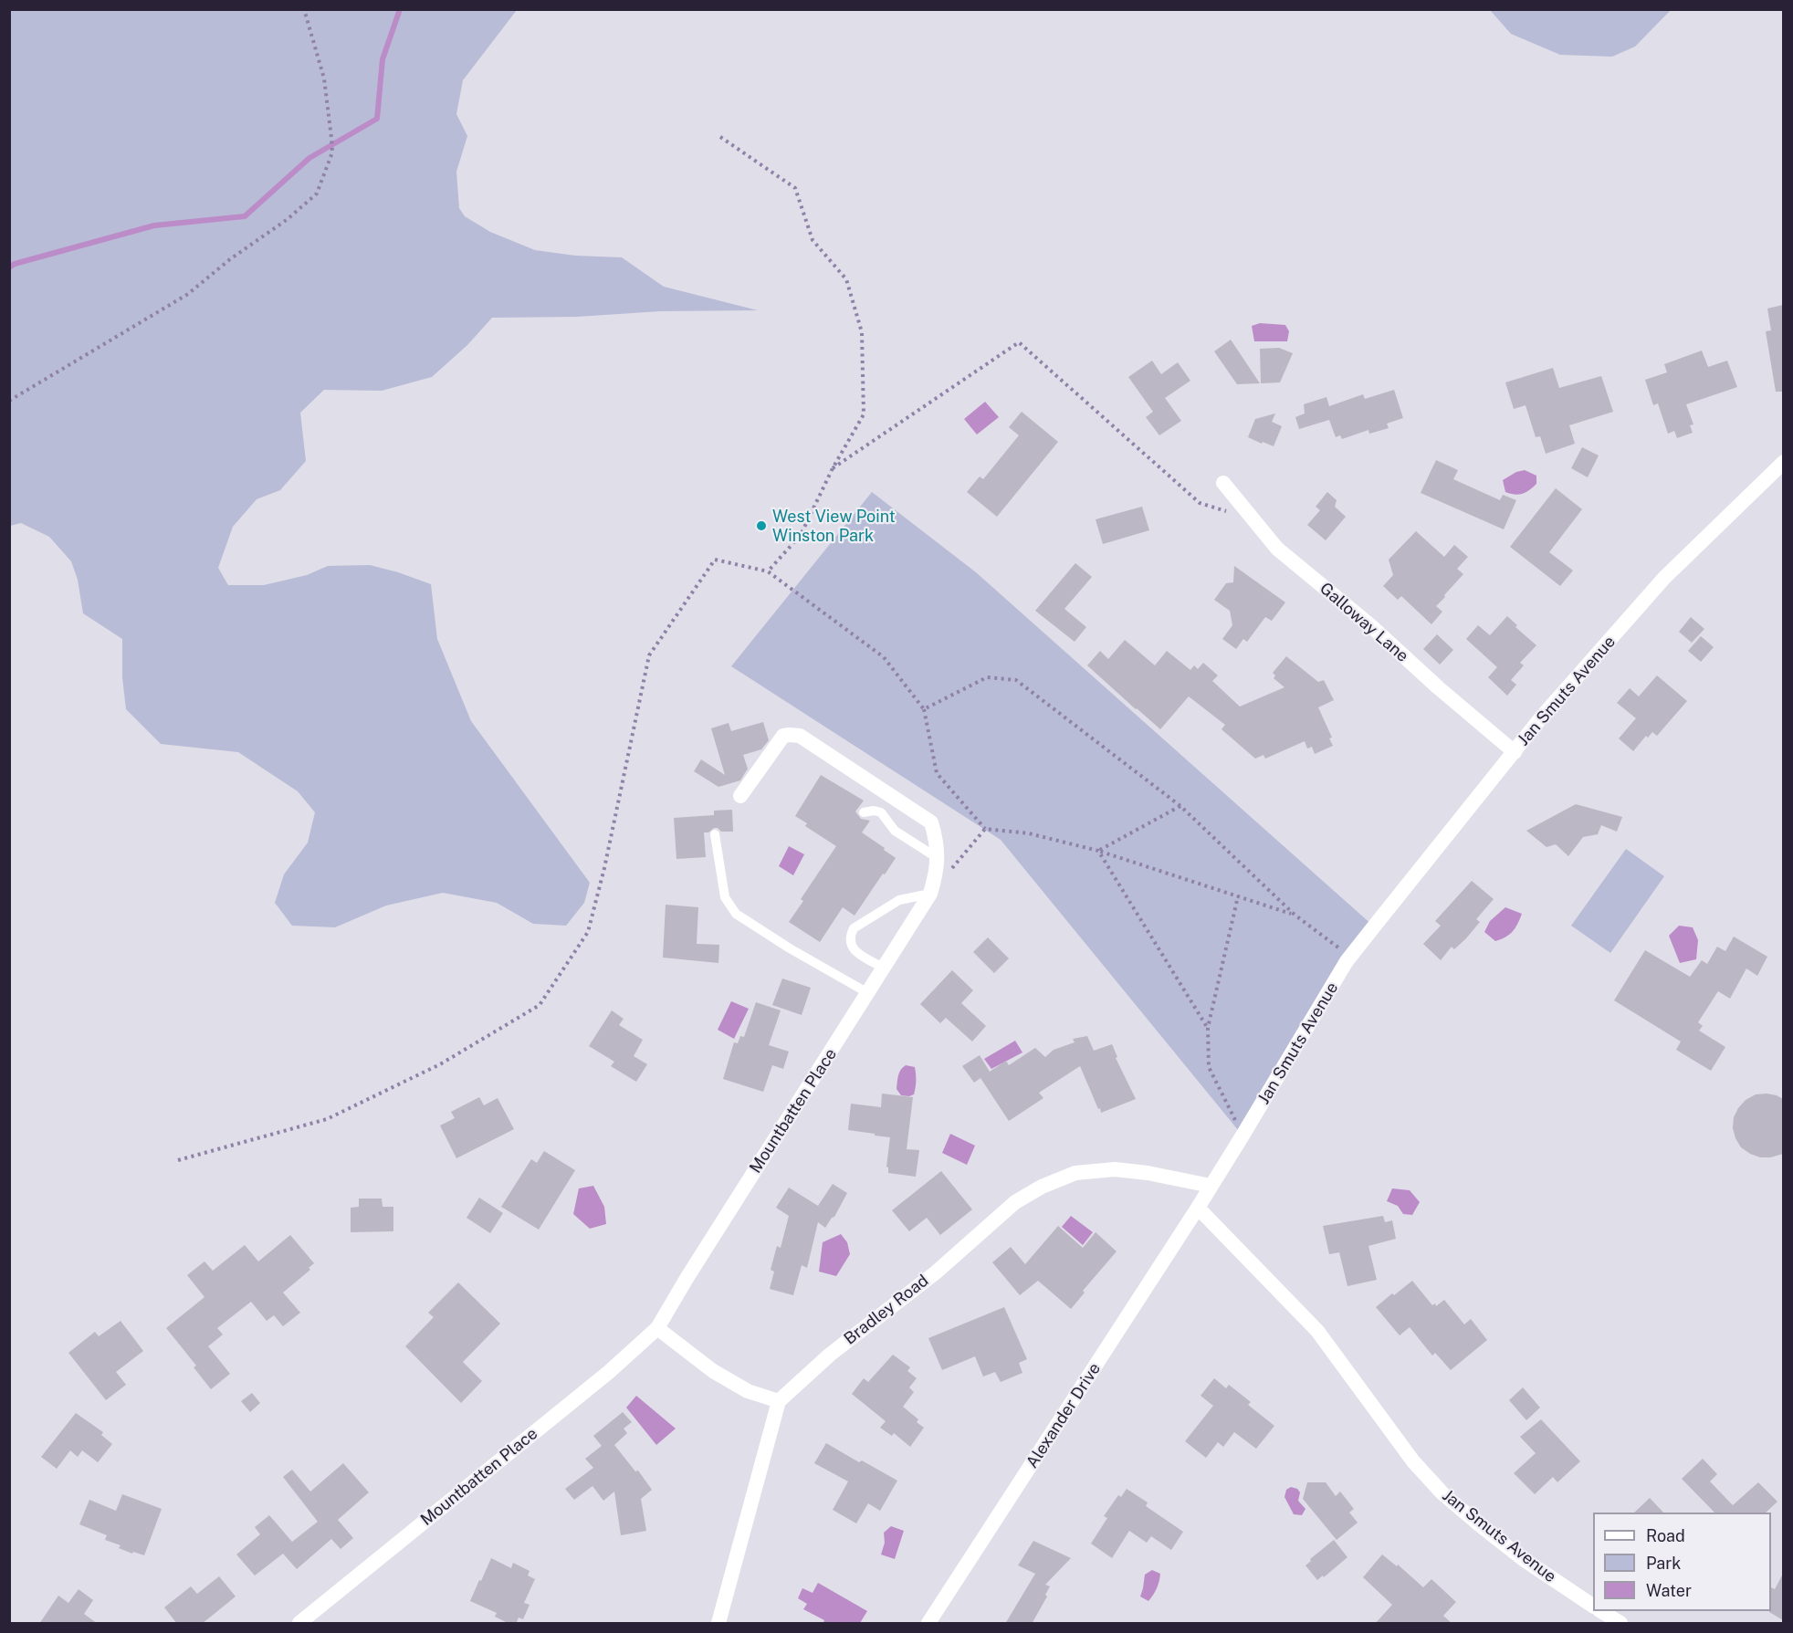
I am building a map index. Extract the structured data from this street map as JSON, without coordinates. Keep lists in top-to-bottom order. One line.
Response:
{"streets":{"street":["Galloway Lane","Jan Smuts Avenue","Mountbatten Place","Bradley Road","Alexander Drive"]},"crossings":[["Galloway Lane","Jan Smuts Avenue"],["Jan Smuts Avenue","Bradley Road"],["Jan Smuts Avenue","Alexander Drive"]],"places":["West View Point Winston Park"],"legend":["Road","Park","Water"]}
